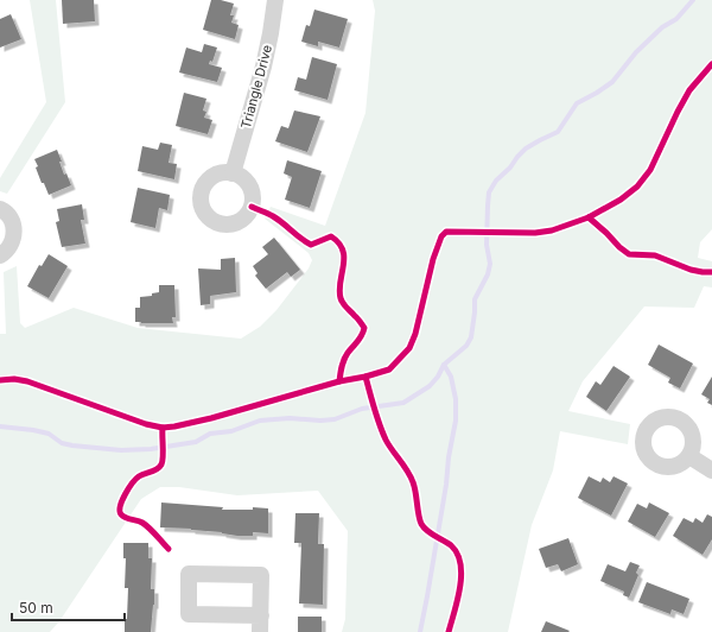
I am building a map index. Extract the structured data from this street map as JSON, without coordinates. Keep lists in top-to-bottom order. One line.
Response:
{"streets":{"street":["Triangle Drive"]},"scale_bar":"50 m"}
